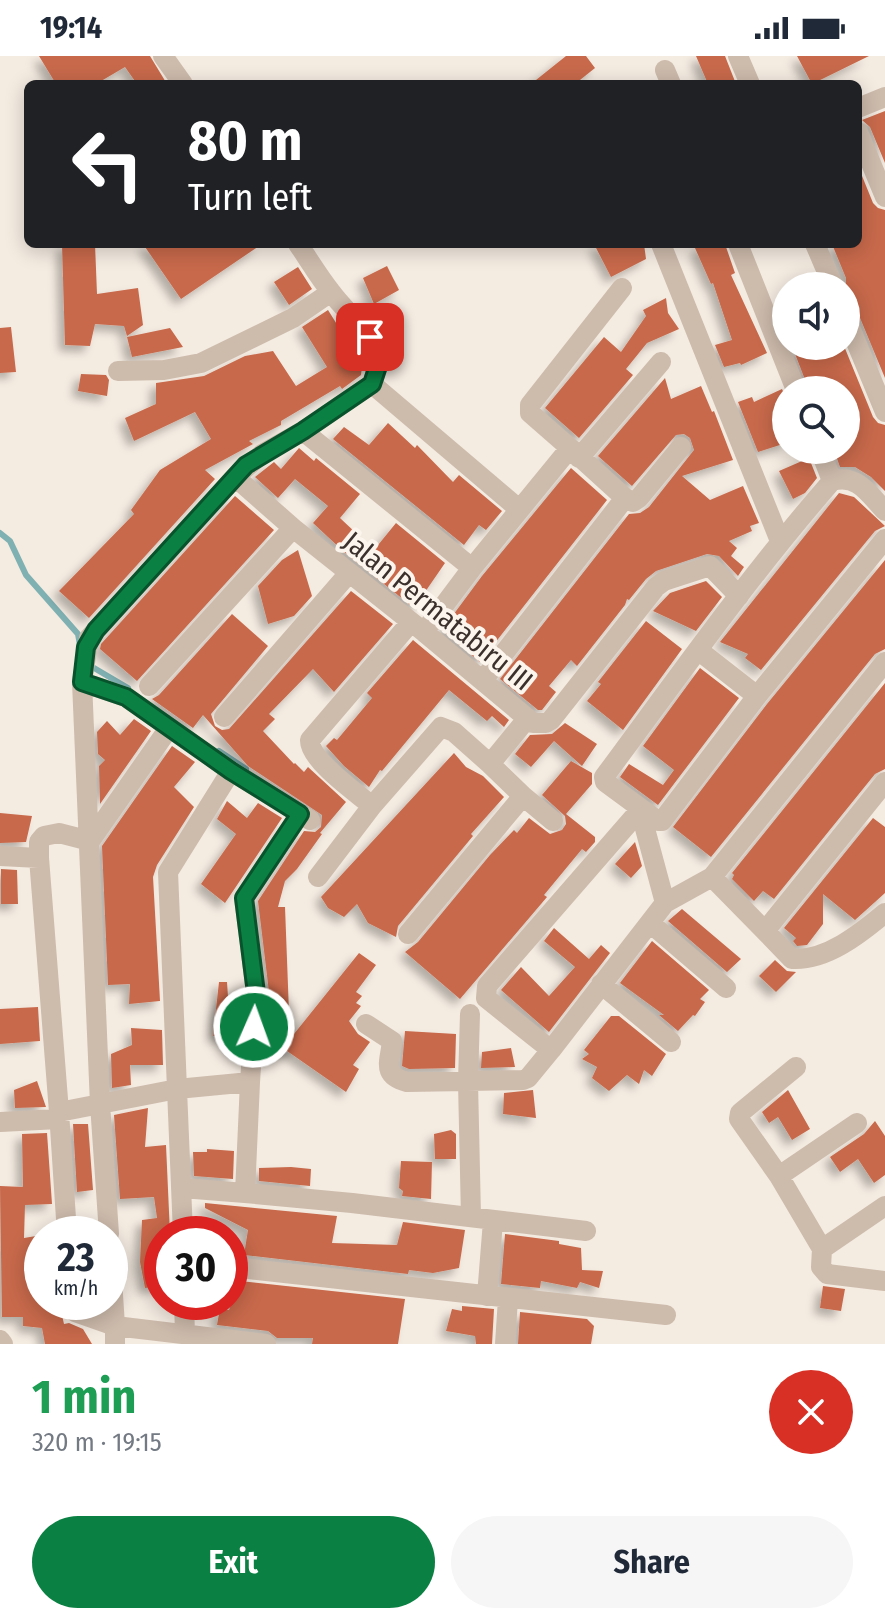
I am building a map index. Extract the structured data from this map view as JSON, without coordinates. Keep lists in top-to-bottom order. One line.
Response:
{"streets":{"street":["Jalan Permatabiru III"]},"page":{"status":"19:14","turn":["80 m","Turn left"],"speed":"23 km/h","limit":"30","heading":["1 min","320 m · 19:15"],"buttons":["Exit","Share"]}}
